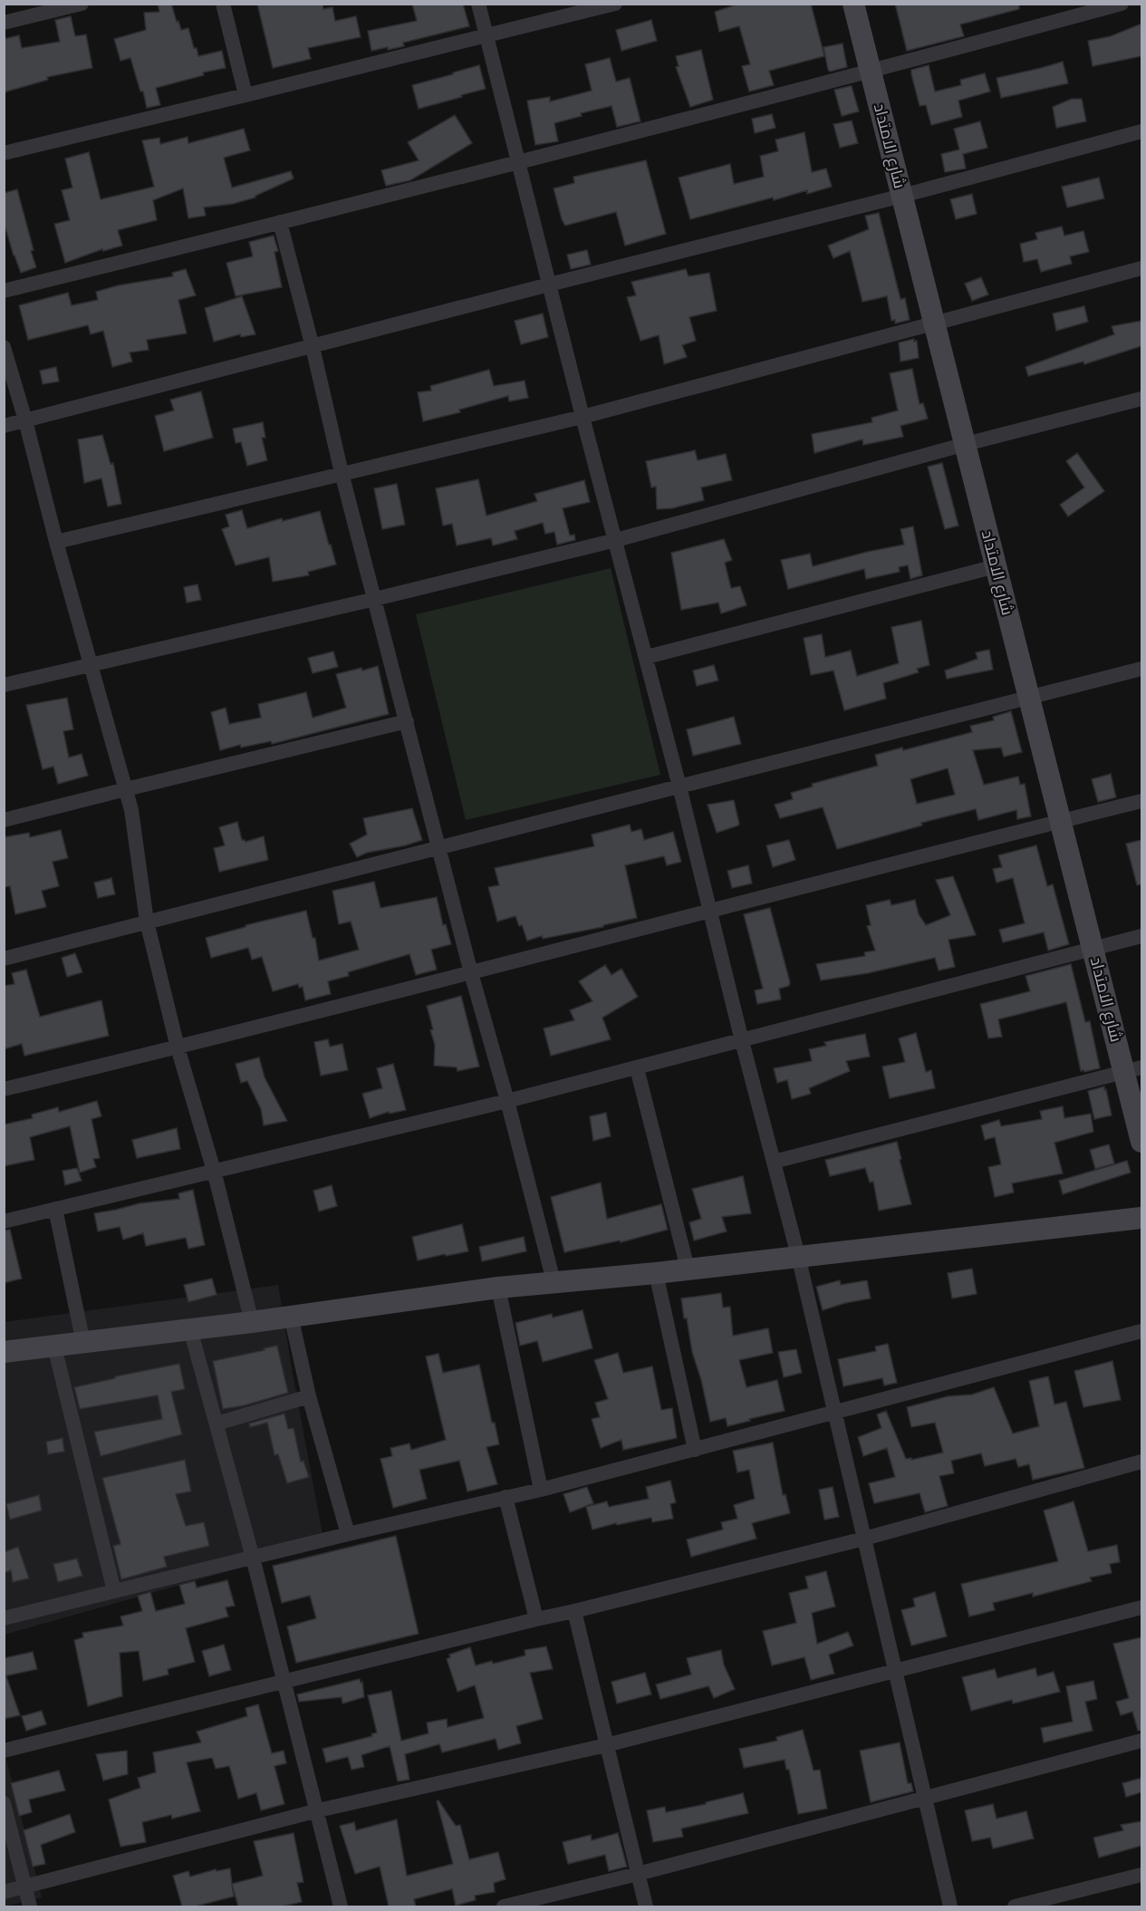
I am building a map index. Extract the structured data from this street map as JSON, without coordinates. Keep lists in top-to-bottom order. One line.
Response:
{"streets":{"street":["شارع الامتداد"]}}
